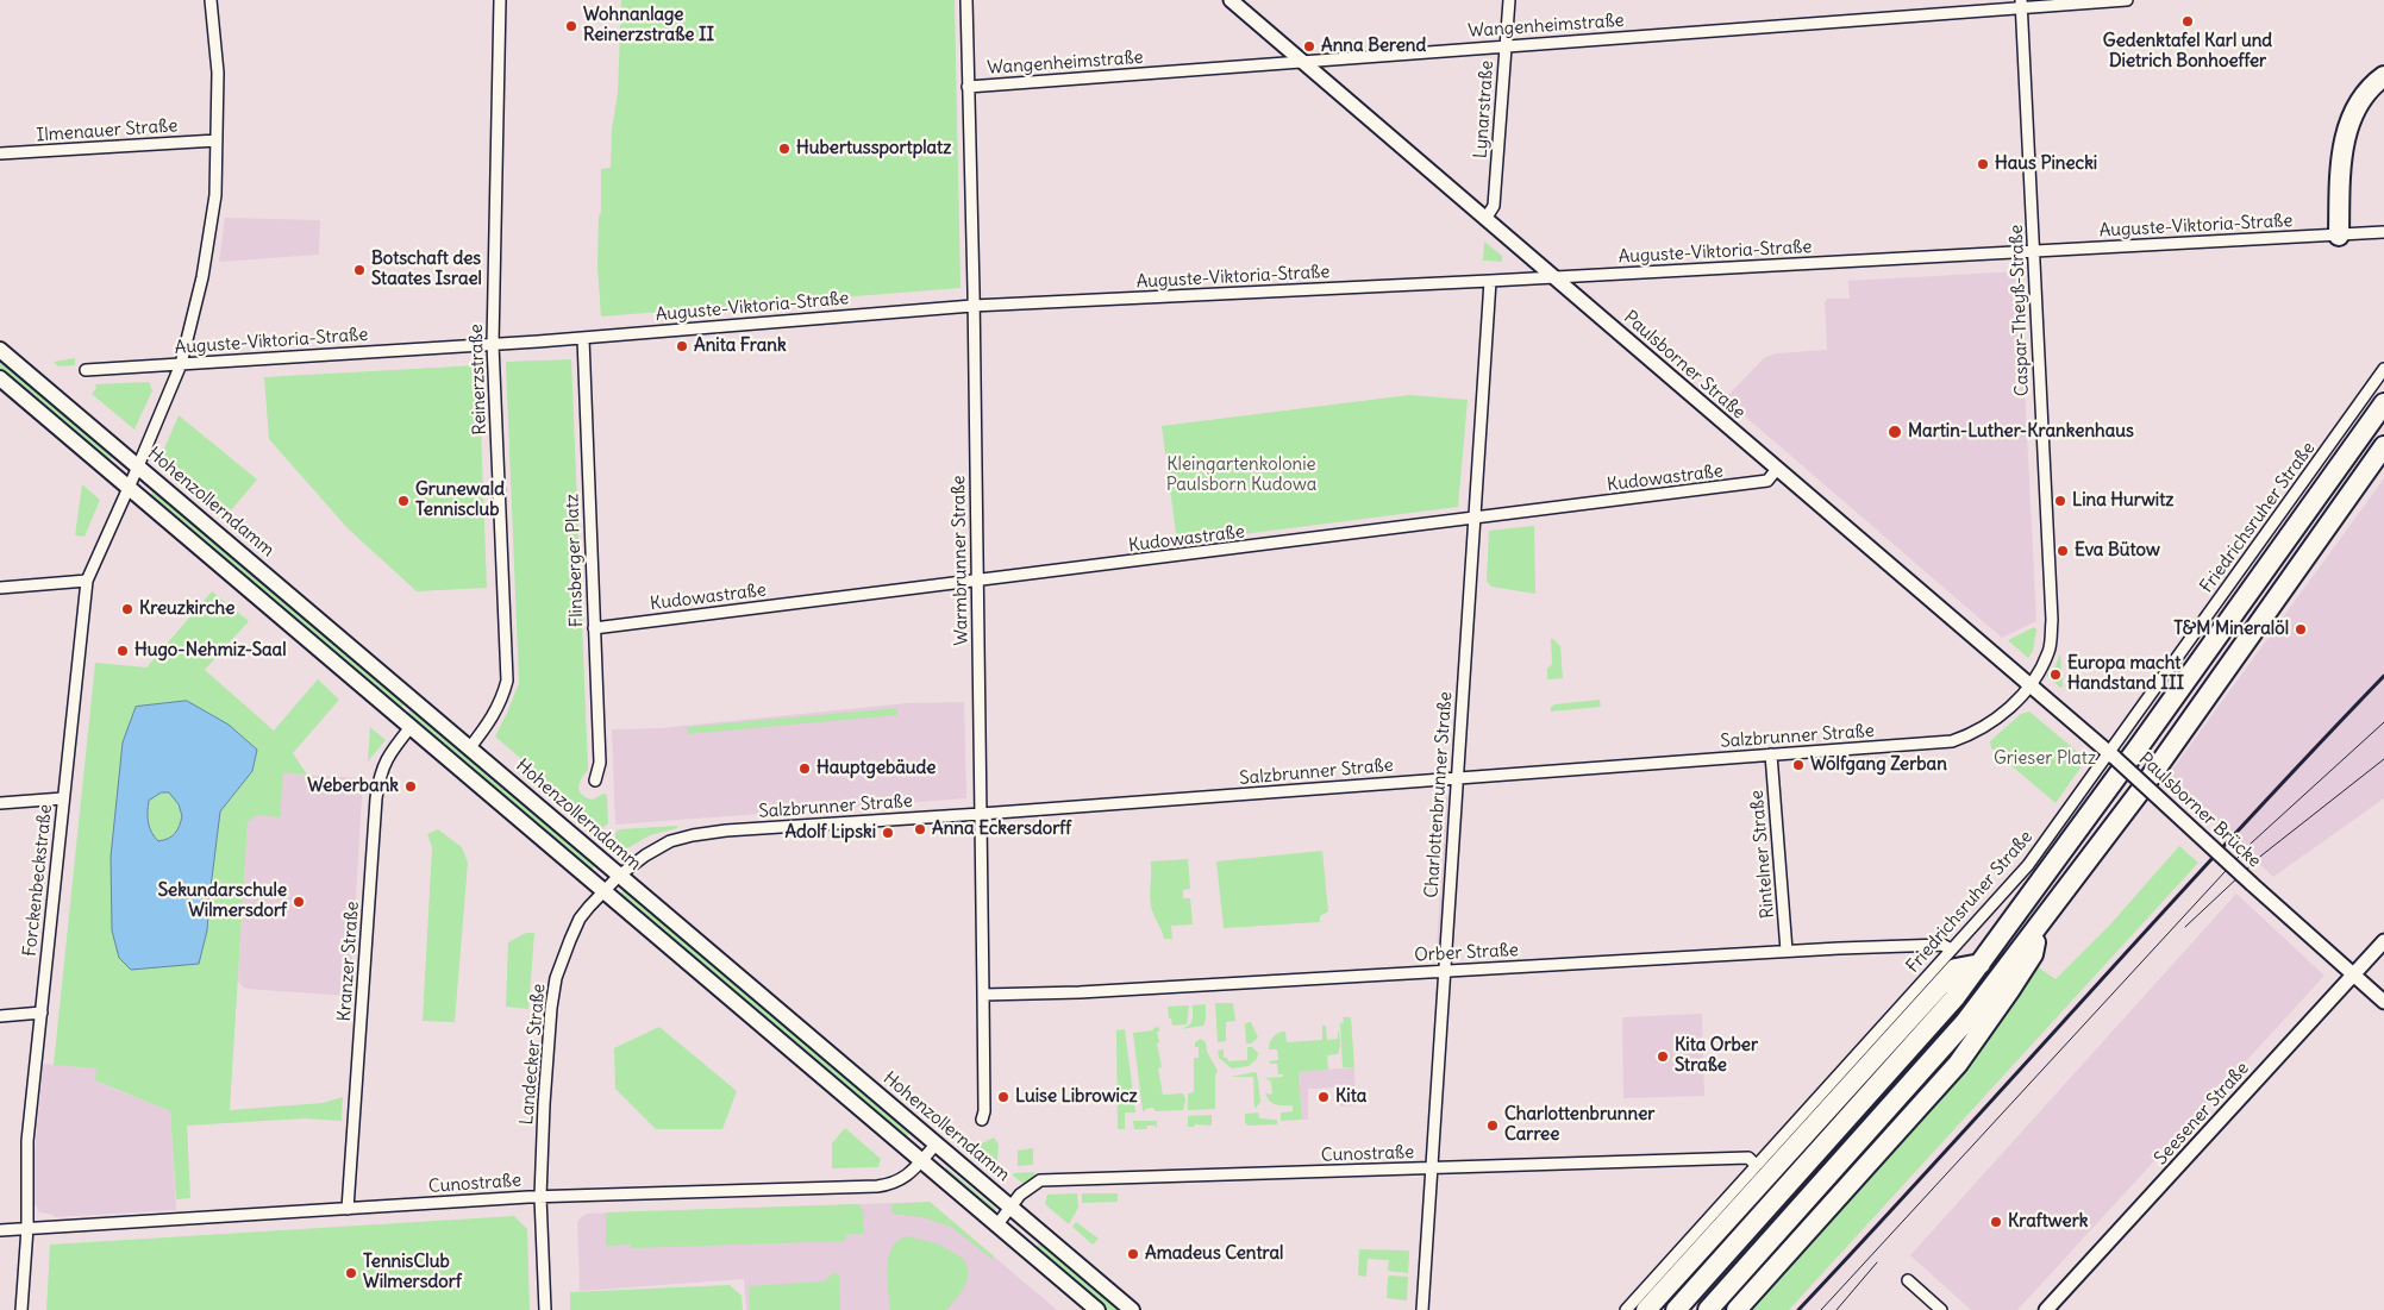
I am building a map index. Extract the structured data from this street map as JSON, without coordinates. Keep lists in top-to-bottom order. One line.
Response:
{"streets":{"main road":["Hohenzollerndamm"],"street":["Wangenheimstraße","Lynarstraße","Ilmenauer Straße","Auguste-Viktoria-Straße","Caspar-Theyß-Straße","Paulsborner Straße","Reinerzstraße","Kudowastraße","Friedrichsruher Straße","Flinsberger Platz","Warmbrunner Straße","Salzbrunner Straße","Charlottenbrunner Straße","Paulsborner Brücke","Rintelner Straße","Forckenbeckstraße","Orber Straße","Kranzer Straße","Landecker Straße","Seesener Straße","Cunostraße"]},"crossings":[["Wangenheimstraße","Lynarstraße"],["Wangenheimstraße","Caspar-Theyß-Straße"],["Wangenheimstraße","Paulsborner Straße"],["Wangenheimstraße","Warmbrunner Straße"],["Lynarstraße","Paulsborner Straße"],["Ilmenauer Straße","Forckenbeckstraße"],["Auguste-Viktoria-Straße","Caspar-Theyß-Straße"],["Auguste-Viktoria-Straße","Paulsborner Straße"],["Auguste-Viktoria-Straße","Reinerzstraße"],["Auguste-Viktoria-Straße","Flinsberger Platz"],["Auguste-Viktoria-Straße","Warmbrunner Straße"],["Auguste-Viktoria-Straße","Charlottenbrunner Straße"],["Auguste-Viktoria-Straße","Forckenbeckstraße"],["Caspar-Theyß-Straße","Paulsborner Straße"],["Caspar-Theyß-Straße","Salzbrunner Straße"],["Paulsborner Straße","Kudowastraße"],["Paulsborner Straße","Friedrichsruher Straße"],["Paulsborner Straße","Salzbrunner Straße"],["Paulsborner Straße","Paulsborner Brücke"],["Reinerzstraße","Hohenzollerndamm"],["Kudowastraße","Flinsberger Platz"],["Kudowastraße","Warmbrunner Straße"],["Kudowastraße","Charlottenbrunner Straße"],["Hohenzollerndamm","Salzbrunner Straße"],["Hohenzollerndamm","Forckenbeckstraße"],["Hohenzollerndamm","Cunostraße"],["Friedrichsruher Straße","Paulsborner Brücke"],["Friedrichsruher Straße","Orber Straße"],["Friedrichsruher Straße","Cunostraße"],["Warmbrunner Straße","Salzbrunner Straße"],["Warmbrunner Straße","Orber Straße"],["Salzbrunner Straße","Charlottenbrunner Straße"],["Salzbrunner Straße","Rintelner Straße"],["Salzbrunner Straße","Landecker Straße"],["Charlottenbrunner Straße","Orber Straße"],["Charlottenbrunner Straße","Cunostraße"],["Paulsborner Brücke","Seesener Straße"],["Rintelner Straße","Orber Straße"],["Forckenbeckstraße","Cunostraße"],["Kranzer Straße","Cunostraße"],["Landecker Straße","Cunostraße"]],"parks":["Kleingartenkolonie Paulsborn Kudowa","Grieser Platz"],"places":["Gedenktafel Karl und Dietrich Bonhoeffer","Wohnanlage Reinerzstraße II","Anna Berend","Hubertussportplatz","Haus Pinecki","Botschaft des Staates Israel","Anita Frank","Martin-Luther-Krankenhaus","Grunewald Tennisclub","Lina Hurwitz","Eva Bütow","Kreuzkirche","T&M Mineralöl","Hugo-Nehmiz-Saal","Europa macht Handstand III","Wolfgang Zerban","Hauptgebäude","Weberbank","Anna Eckersdorff","Adolf Lipski","Sekundarschule Wilmersdorf","Kita Orber Straße","Luise Librowicz","Kita","Charlottenbrunner Carree","Kraftwerk","Amadeus Central","TennisClub Wilmersdorf"]}
